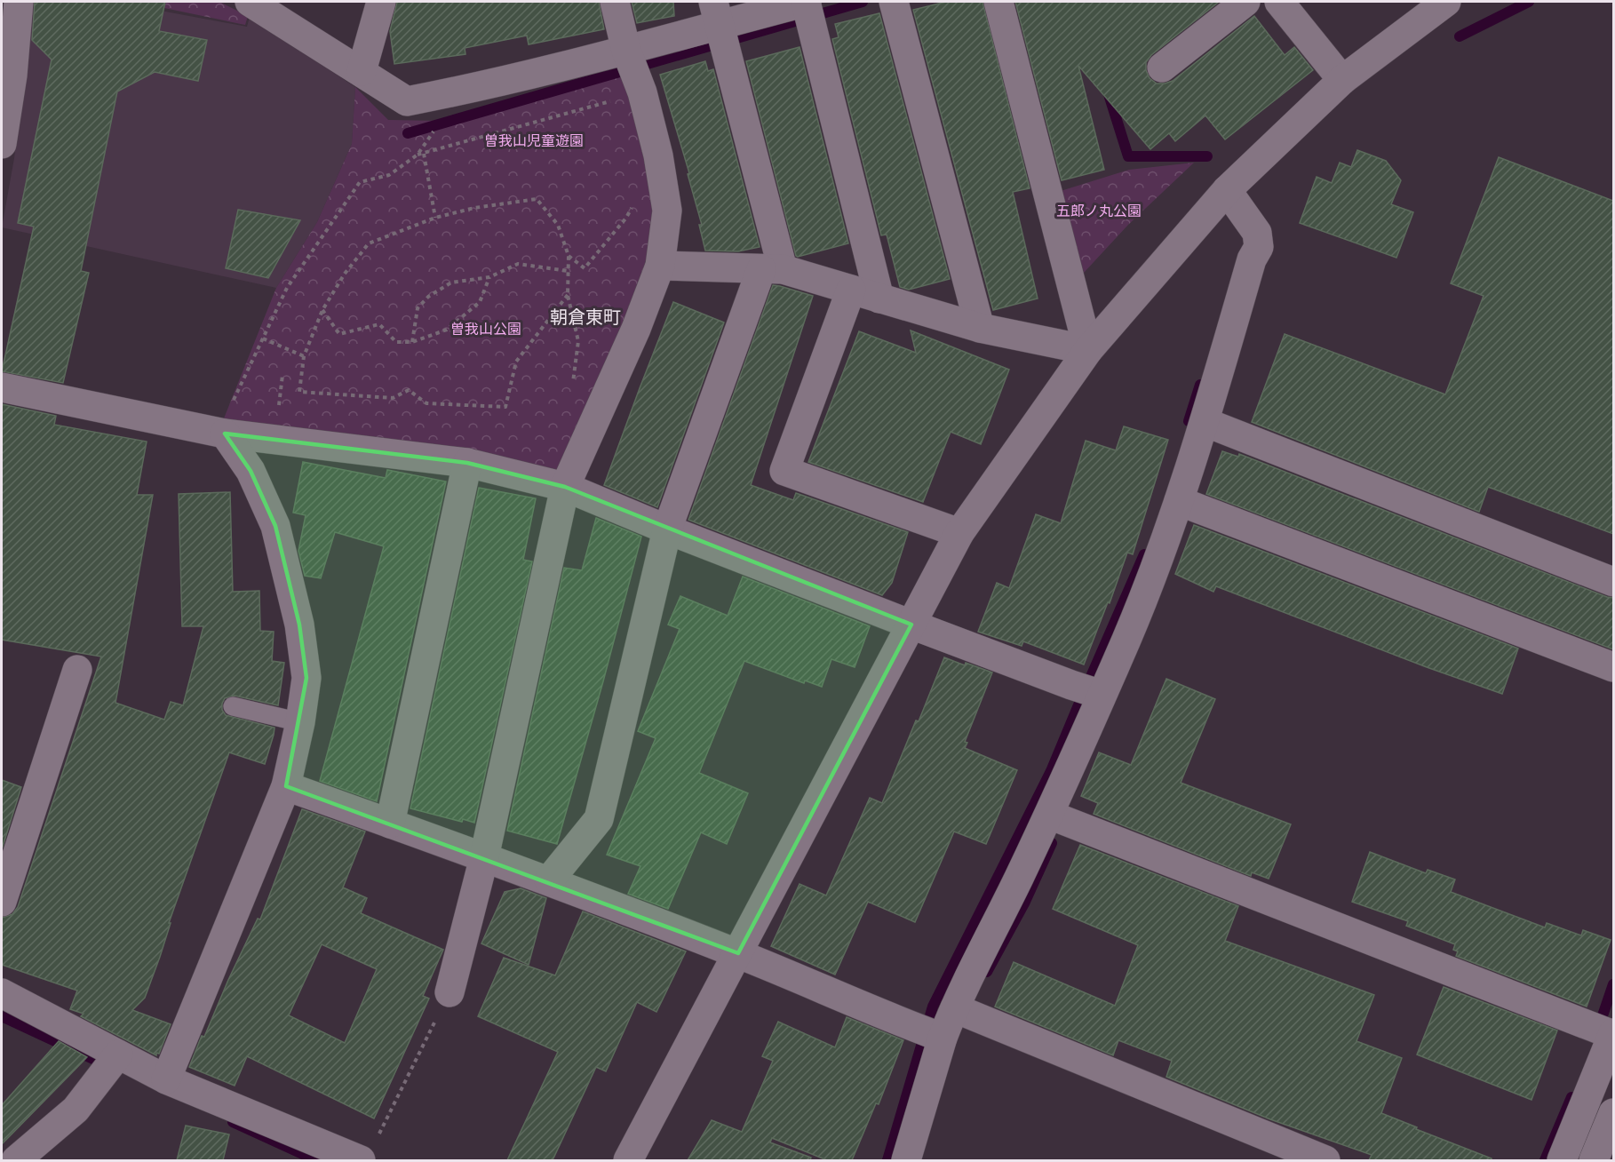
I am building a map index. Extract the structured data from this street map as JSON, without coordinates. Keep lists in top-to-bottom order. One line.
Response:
{"districts":["朝倉東町"],"parks":["曽我山児童遊園","五郎ノ丸公園","曽我山公園"]}
